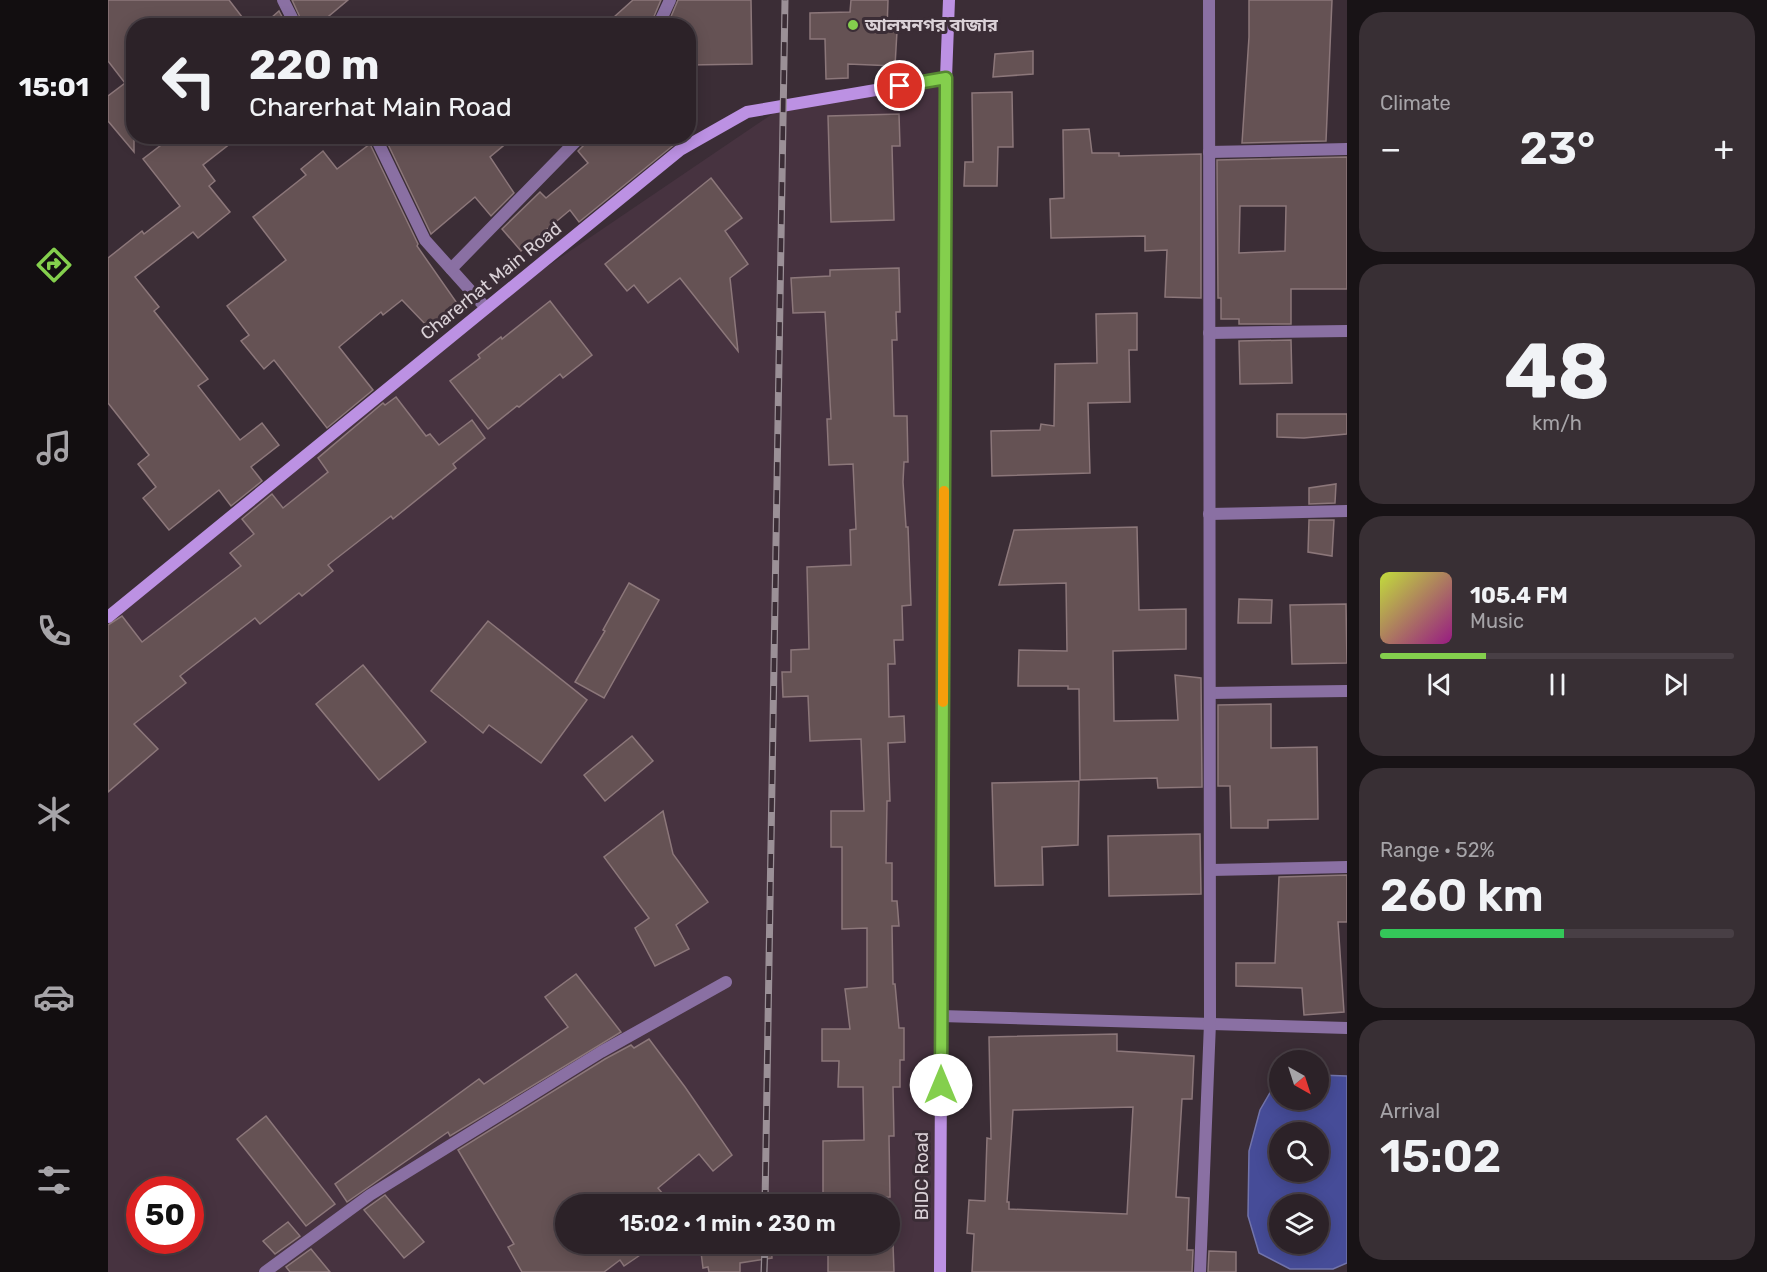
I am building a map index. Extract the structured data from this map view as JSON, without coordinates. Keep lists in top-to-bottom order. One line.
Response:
{"streets":{"main road":["Charerhat Main Road","BIDC Road"]},"crossings":[["Charerhat Main Road","BIDC Road"]],"places":["আলমনগর বাজার"],"north":"bottom right","page":{"tabs":"15:01","tile":["Climate",["48","km/h"],["Range · 52%","260 km"],["Arrival","15:02"]],"turn":["220 m","Charerhat Main Road"],"heat":["−","23°","+"],"song":["105.4 FM","Music"],"limit":"50","trip":"15:02 · 1 min · 230 m"}}
